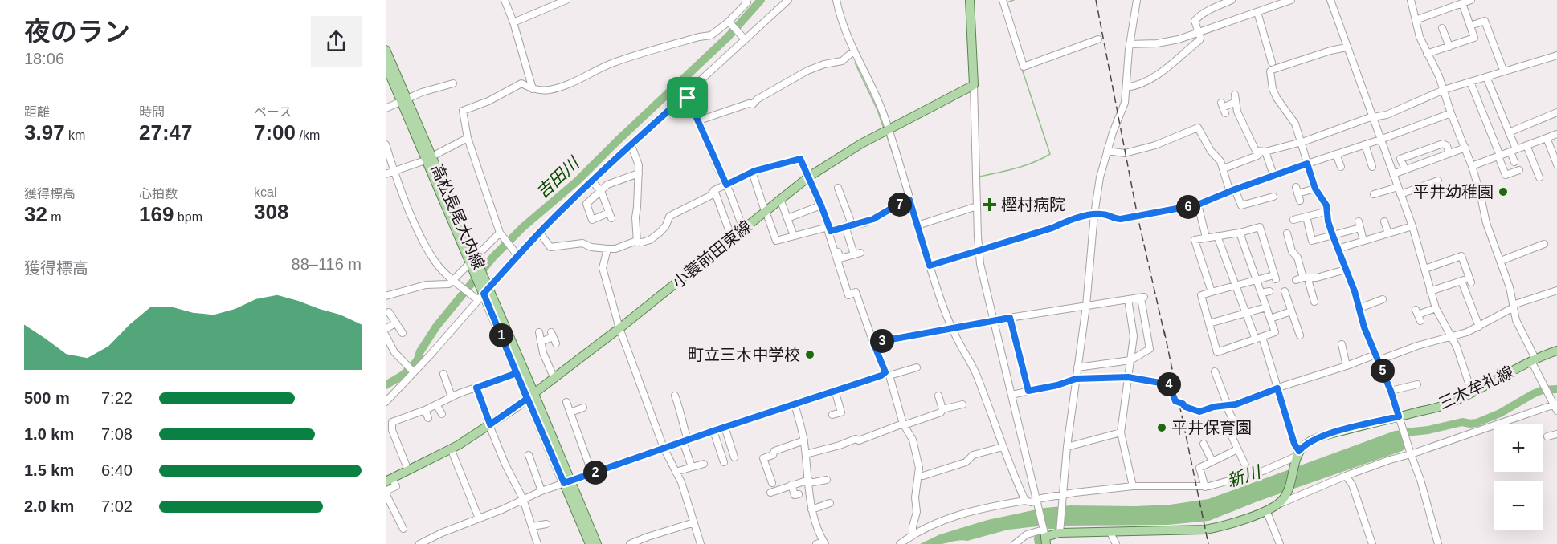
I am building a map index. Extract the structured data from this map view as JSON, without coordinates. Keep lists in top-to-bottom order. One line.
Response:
{"streets":{"main road":["高松長尾大内線","小蓑前田東線","三木牟礼線"]},"crossings":[["高松長尾大内線","小蓑前田東線"]],"water":["吉田川","新川"],"places":{"other":["平井幼稚園","町立三木中学校","平井保育園"],"health":["樫村病院"]},"page":{"heading":["夜のラン","18:06"],"stats":[["距離","3.97 km"],["時間","27:47"],["ペース","7:00 /km"],["獲得標高","32 m"],["心拍数","169 bpm"],["kcal","308"]],"pins":["7","6","1","3","5","4","2"],"chart":["獲得標高","88–116 m"],"list":[{"name":"500 m","note":"7:22"},{"name":"1.0 km","note":"7:08"},{"name":"1.5 km","note":"6:40"},{"name":"2.0 km","note":"7:02"}],"map_buttons":["+","−"]}}
